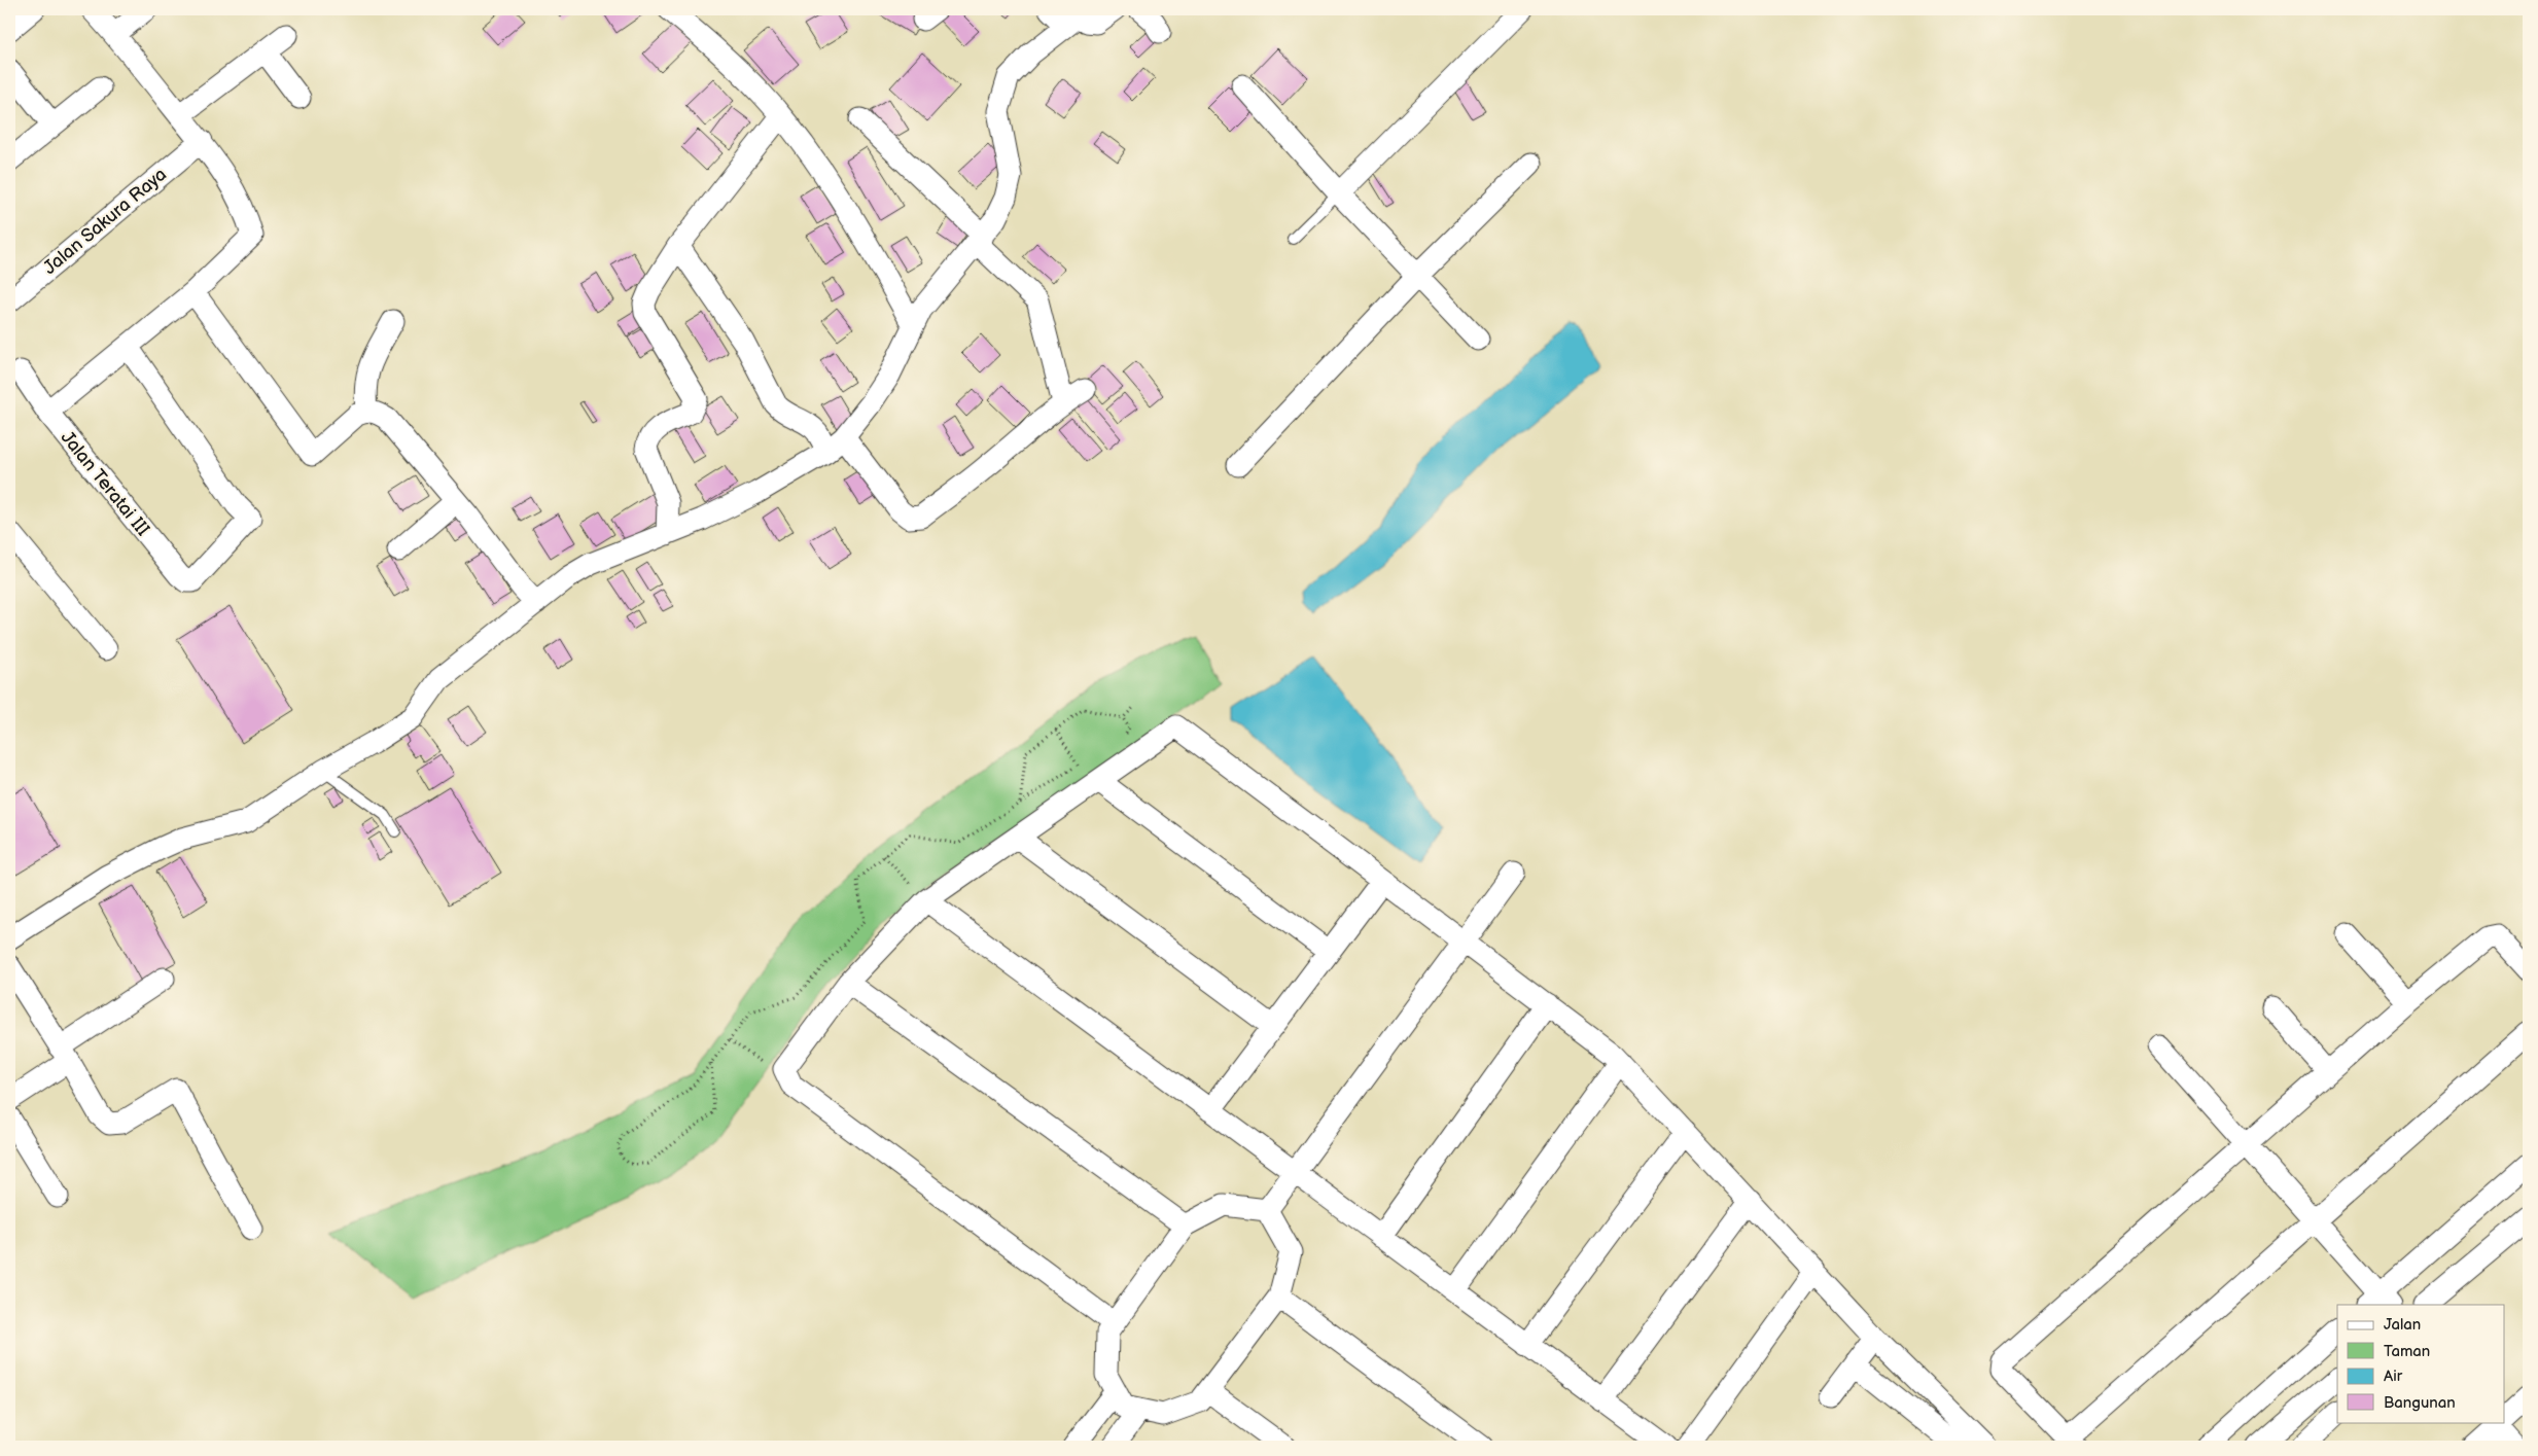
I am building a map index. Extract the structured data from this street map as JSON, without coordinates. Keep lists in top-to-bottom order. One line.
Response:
{"streets":{"street":["Jalan Sakura Raya","Jalan Teratai III"]},"legend":["Jalan","Taman","Air","Bangunan"]}
